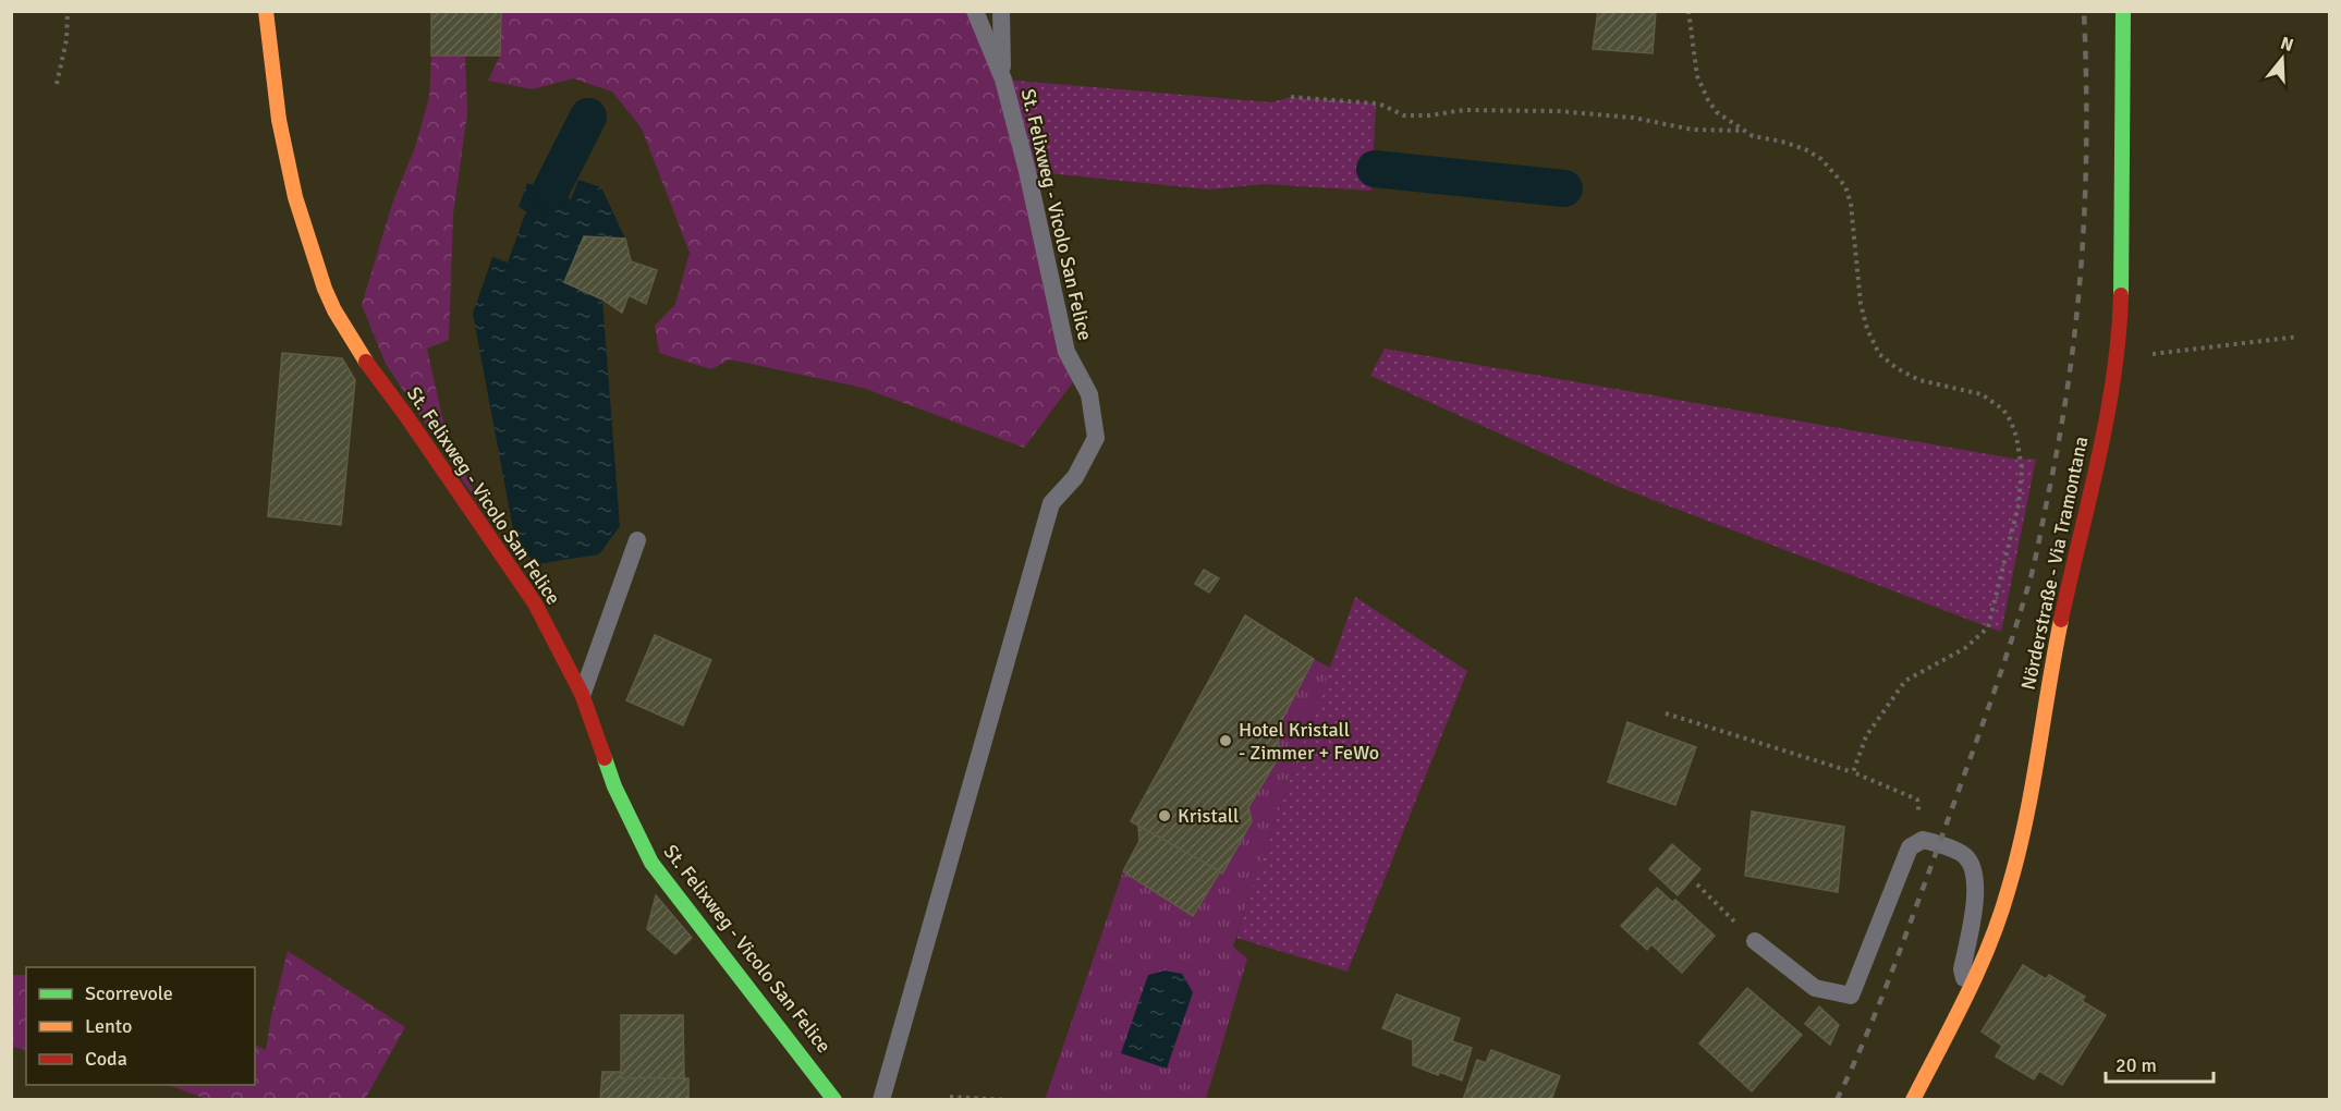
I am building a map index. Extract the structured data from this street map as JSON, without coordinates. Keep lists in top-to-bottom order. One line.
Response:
{"streets":{"street":["St. Felixweg - Vicolo San Felice","Nörderstraße - Via Tramontana"]},"places":["Hotel Kristall - Zimmer + FeWo","Kristall"],"legend":["Scorrevole","Lento","Coda"],"scale_bar":"20 m","north":"top"}
